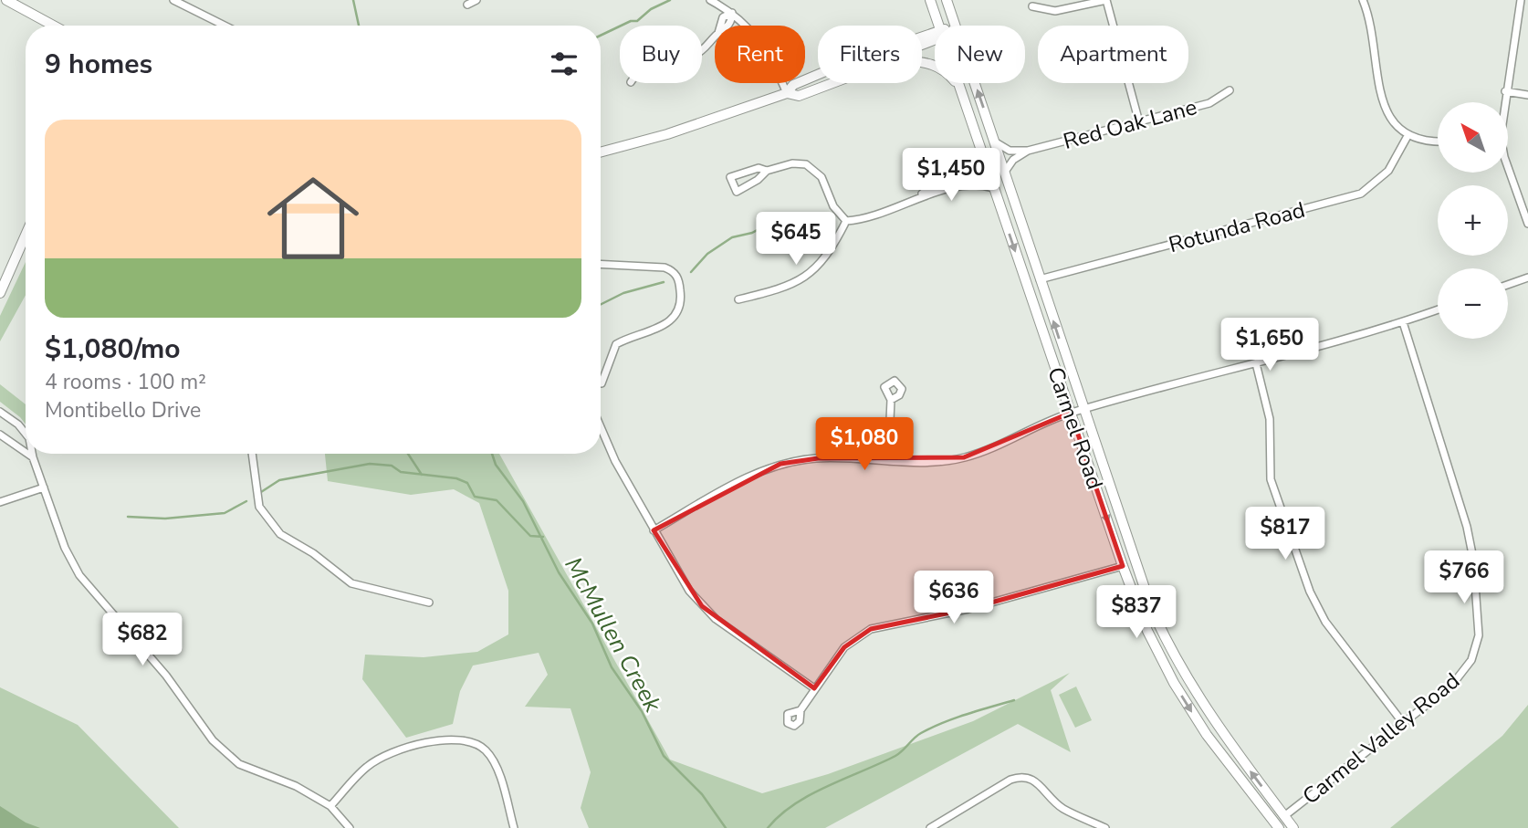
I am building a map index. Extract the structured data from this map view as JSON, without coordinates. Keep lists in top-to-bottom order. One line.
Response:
{"streets":{"main road":["Carmel Road"],"street":["Red Oak Lane","Rotunda Road","Carmel Valley Road"]},"crossings":[["Red Oak Lane","Carmel Road"],["Rotunda Road","Carmel Road"],["Carmel Road","Carmel Valley Road"]],"water":["McMullen Creek"],"north":"top left","page":{"chip":["Buy","Rent","Filters","New","Apartment"],"heading":"9 homes","map_buttons":["+","−"],"list":[{"name":"$1,080/mo","note":"4 rooms · 100 m² · Montibello Drive"}],"price":["$1,450","$645","$1,650","$1,080","$817","$766","$636","$837","$682"]}}
